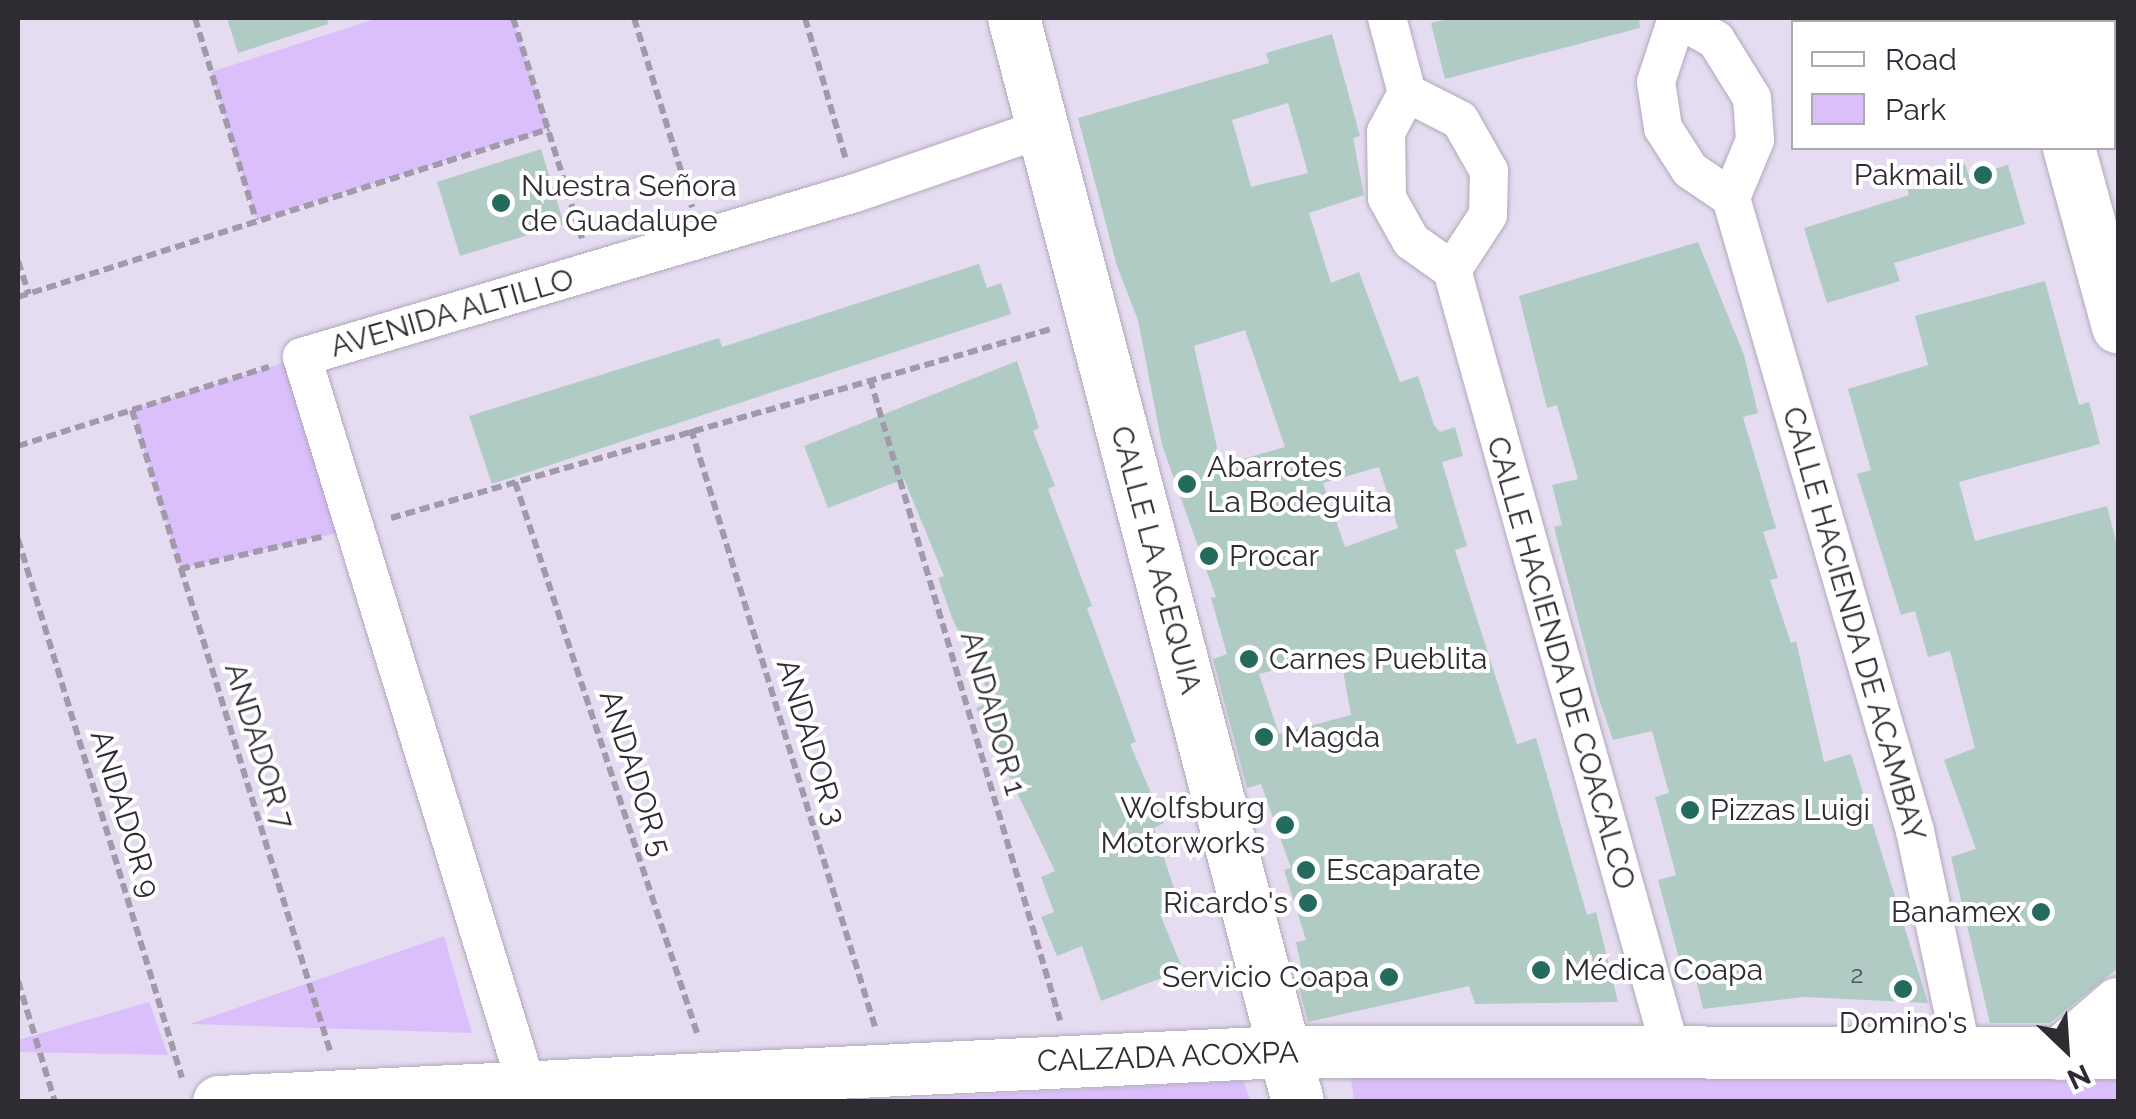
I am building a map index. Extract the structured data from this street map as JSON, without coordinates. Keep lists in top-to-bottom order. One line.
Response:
{"streets":{"main road":["CALLE LA ACEQUIA","CALZADA ACOXPA"],"street":["AVENIDA ALTILLO","CALLE HACIENDA DE ACAMBAY","CALLE HACIENDA DE COACALCO"],"path":["ANDADOR 1","ANDADOR 3","ANDADOR 7","ANDADOR 5","ANDADOR 9"]},"crossings":[["AVENIDA ALTILLO","CALLE LA ACEQUIA"],["AVENIDA ALTILLO","CALZADA ACOXPA"],["CALLE LA ACEQUIA","CALZADA ACOXPA"],["CALLE HACIENDA DE ACAMBAY","CALZADA ACOXPA"],["CALLE HACIENDA DE COACALCO","CALZADA ACOXPA"],["ANDADOR 1","CALZADA ACOXPA"],["ANDADOR 3","CALZADA ACOXPA"],["ANDADOR 7","CALZADA ACOXPA"],["ANDADOR 5","CALZADA ACOXPA"],["ANDADOR 9","CALZADA ACOXPA"]],"places":["Pakmail","Nuestra Señora de Guadalupe","Abarrotes La Bodeguita","Procar","Carnes Pueblita","Magda","Pizzas Luigi","Wolfsburg Motorworks","Escaparate","Ricardo's","Banamex","Médica Coapa","Servicio Coapa","Domino's"],"house_numbers":["2"],"legend":["Road","Park"],"north":"bottom right"}
